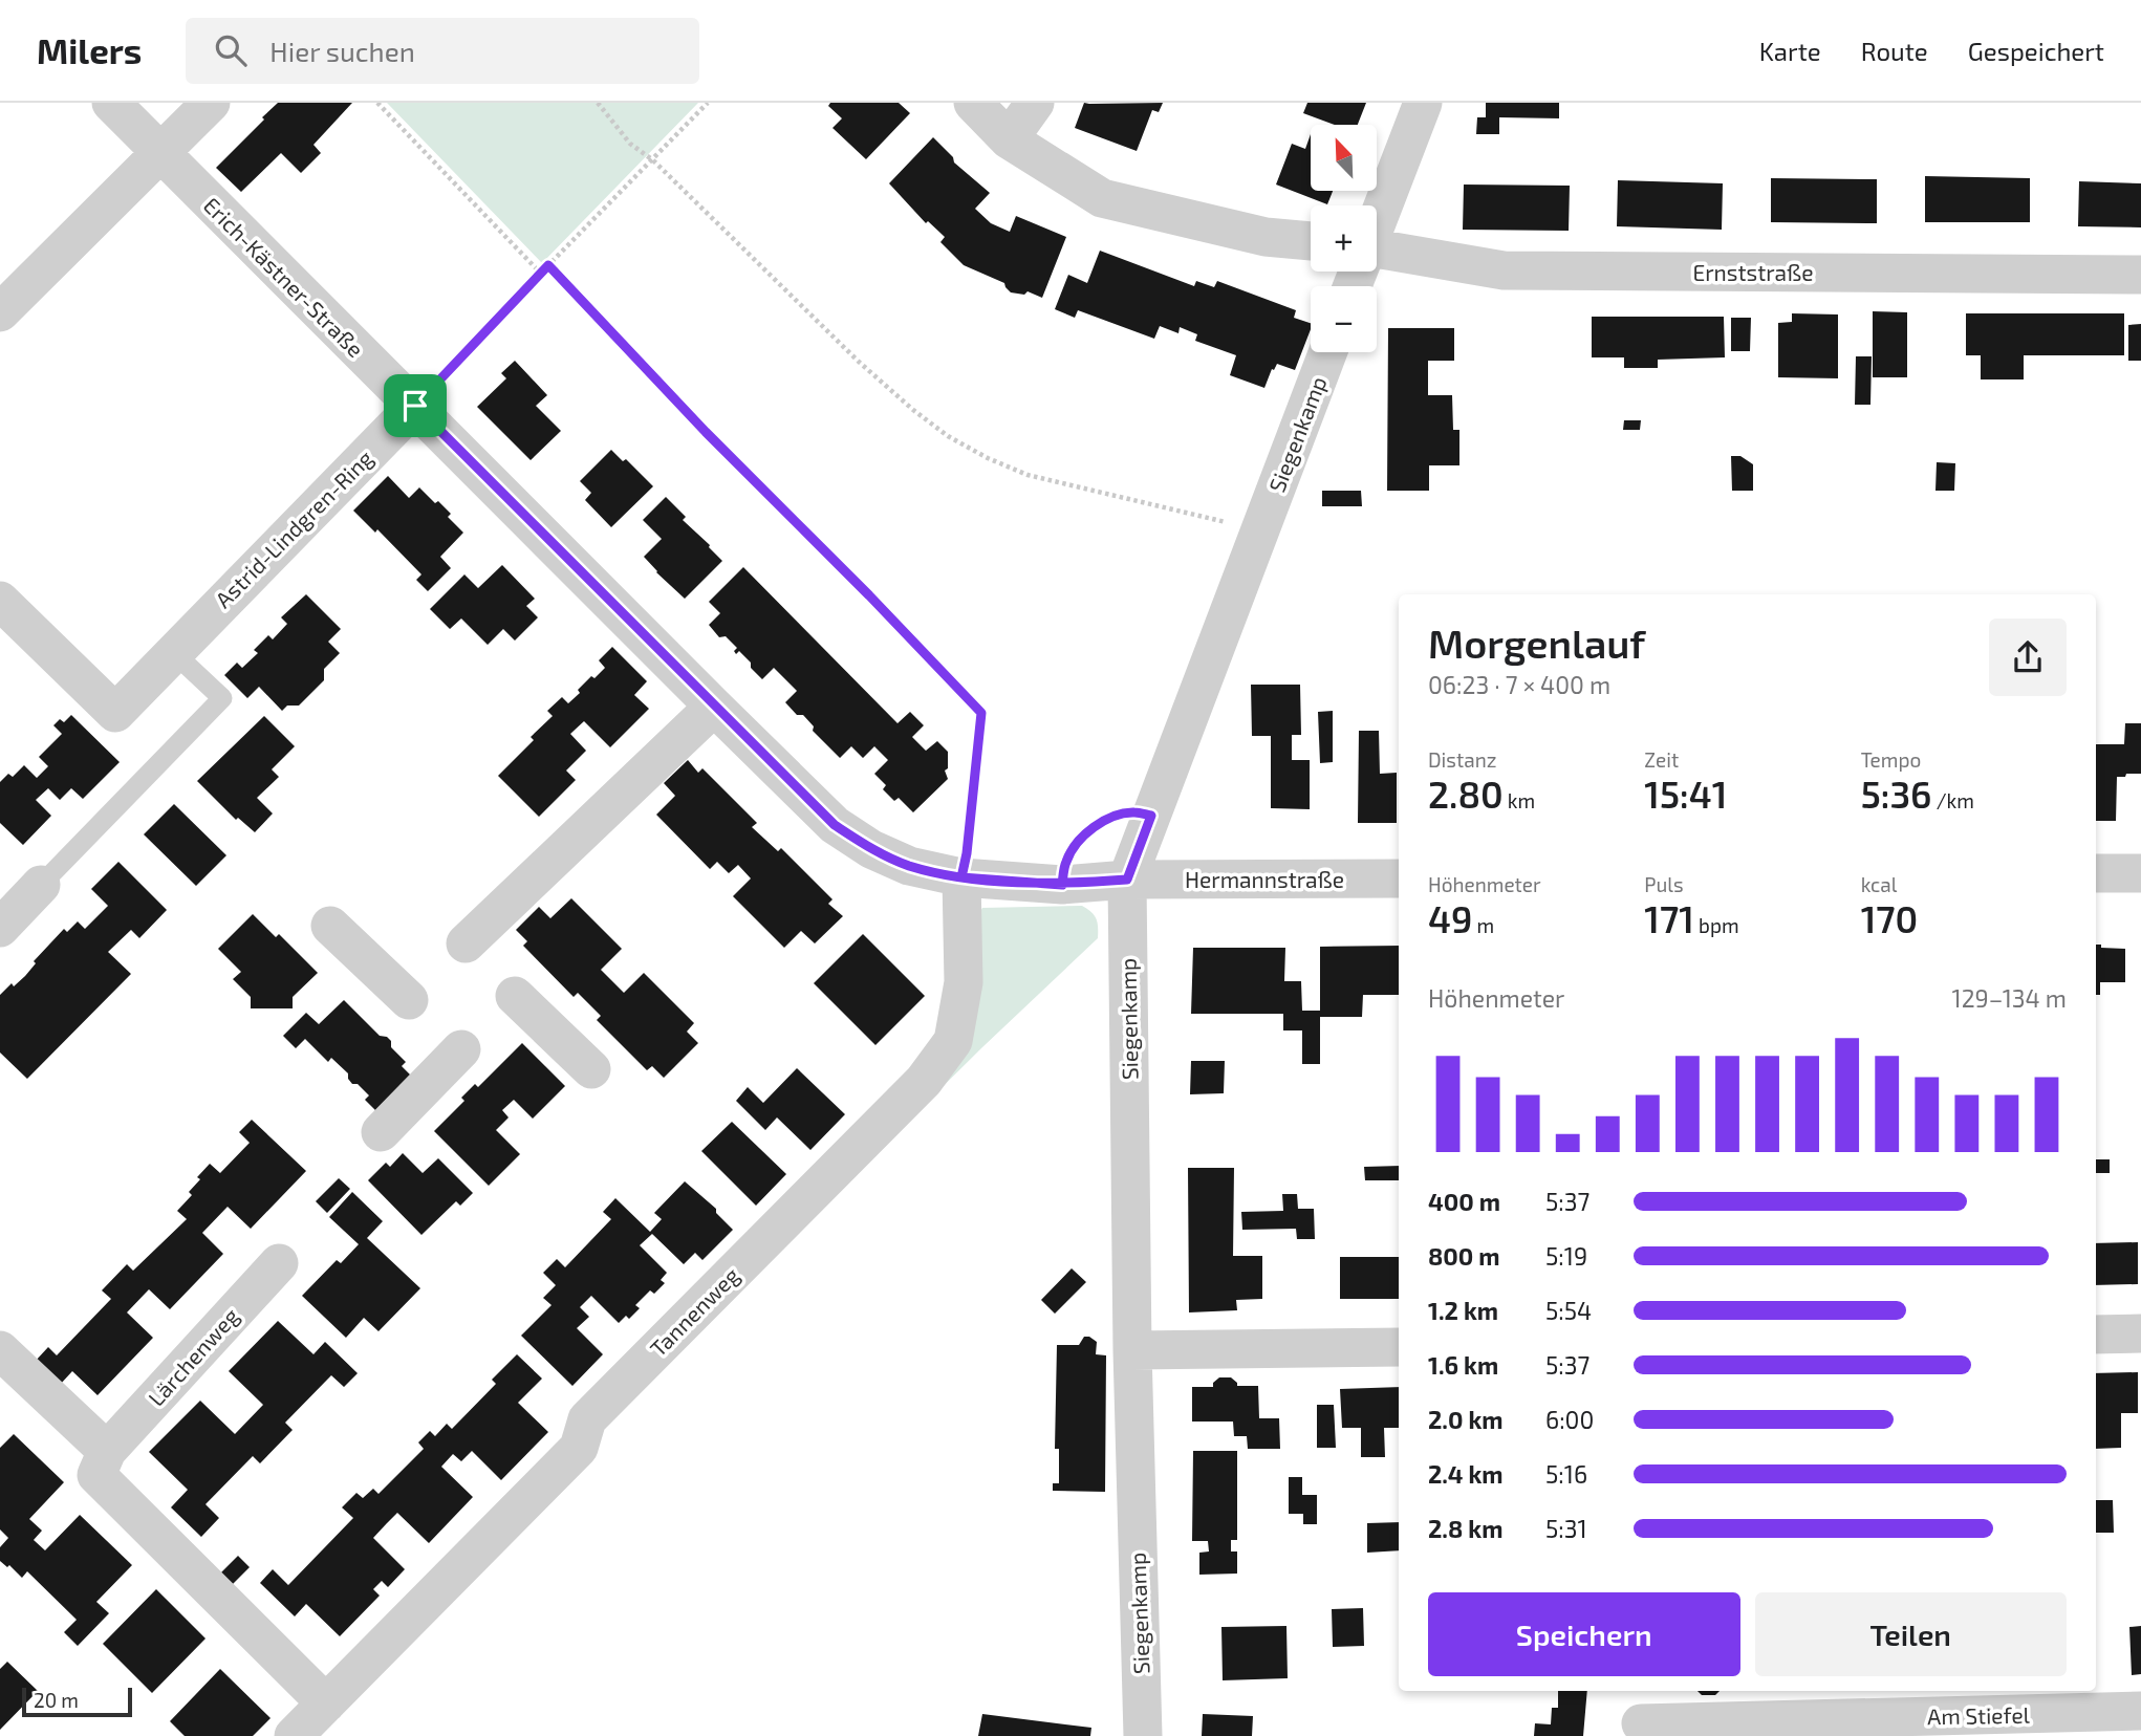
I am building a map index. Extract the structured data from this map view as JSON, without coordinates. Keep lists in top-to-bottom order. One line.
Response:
{"streets":{"street":["Ernststraße","Erich-Kästner-Straße","Siegenkamp","Astrid-Lindgren-Ring","Hermannstraße","Tannenweg","Lärchenweg","Am Stiefel"]},"crossings":[["Erich-Kästner-Straße","Siegenkamp"],["Erich-Kästner-Straße","Astrid-Lindgren-Ring"],["Erich-Kästner-Straße","Hermannstraße"],["Erich-Kästner-Straße","Tannenweg"],["Siegenkamp","Hermannstraße"]],"scale_bar":"20 m","north":"top left","page":{"header":"Milers","search":"Hier suchen","nav":["Karte","Route","Gespeichert"],"map_buttons":["+","−"],"heading":["Morgenlauf","06:23 · 7 × 400 m"],"stats":[["Distanz","2.80 km"],["Zeit","15:41"],["Tempo","5:36 /km"],["Höhenmeter","49 m"],["Puls","171 bpm"],["kcal","170"]],"chart":["Höhenmeter","129–134 m"],"list":[{"name":"400 m","note":"5:37"},{"name":"800 m","note":"5:19"},{"name":"1.2 km","note":"5:54"},{"name":"1.6 km","note":"5:37"},{"name":"2.0 km","note":"6:00"},{"name":"2.4 km","note":"5:16"},{"name":"2.8 km","note":"5:31"}],"buttons":["Speichern","Teilen"],"scale":"20 m"}}
